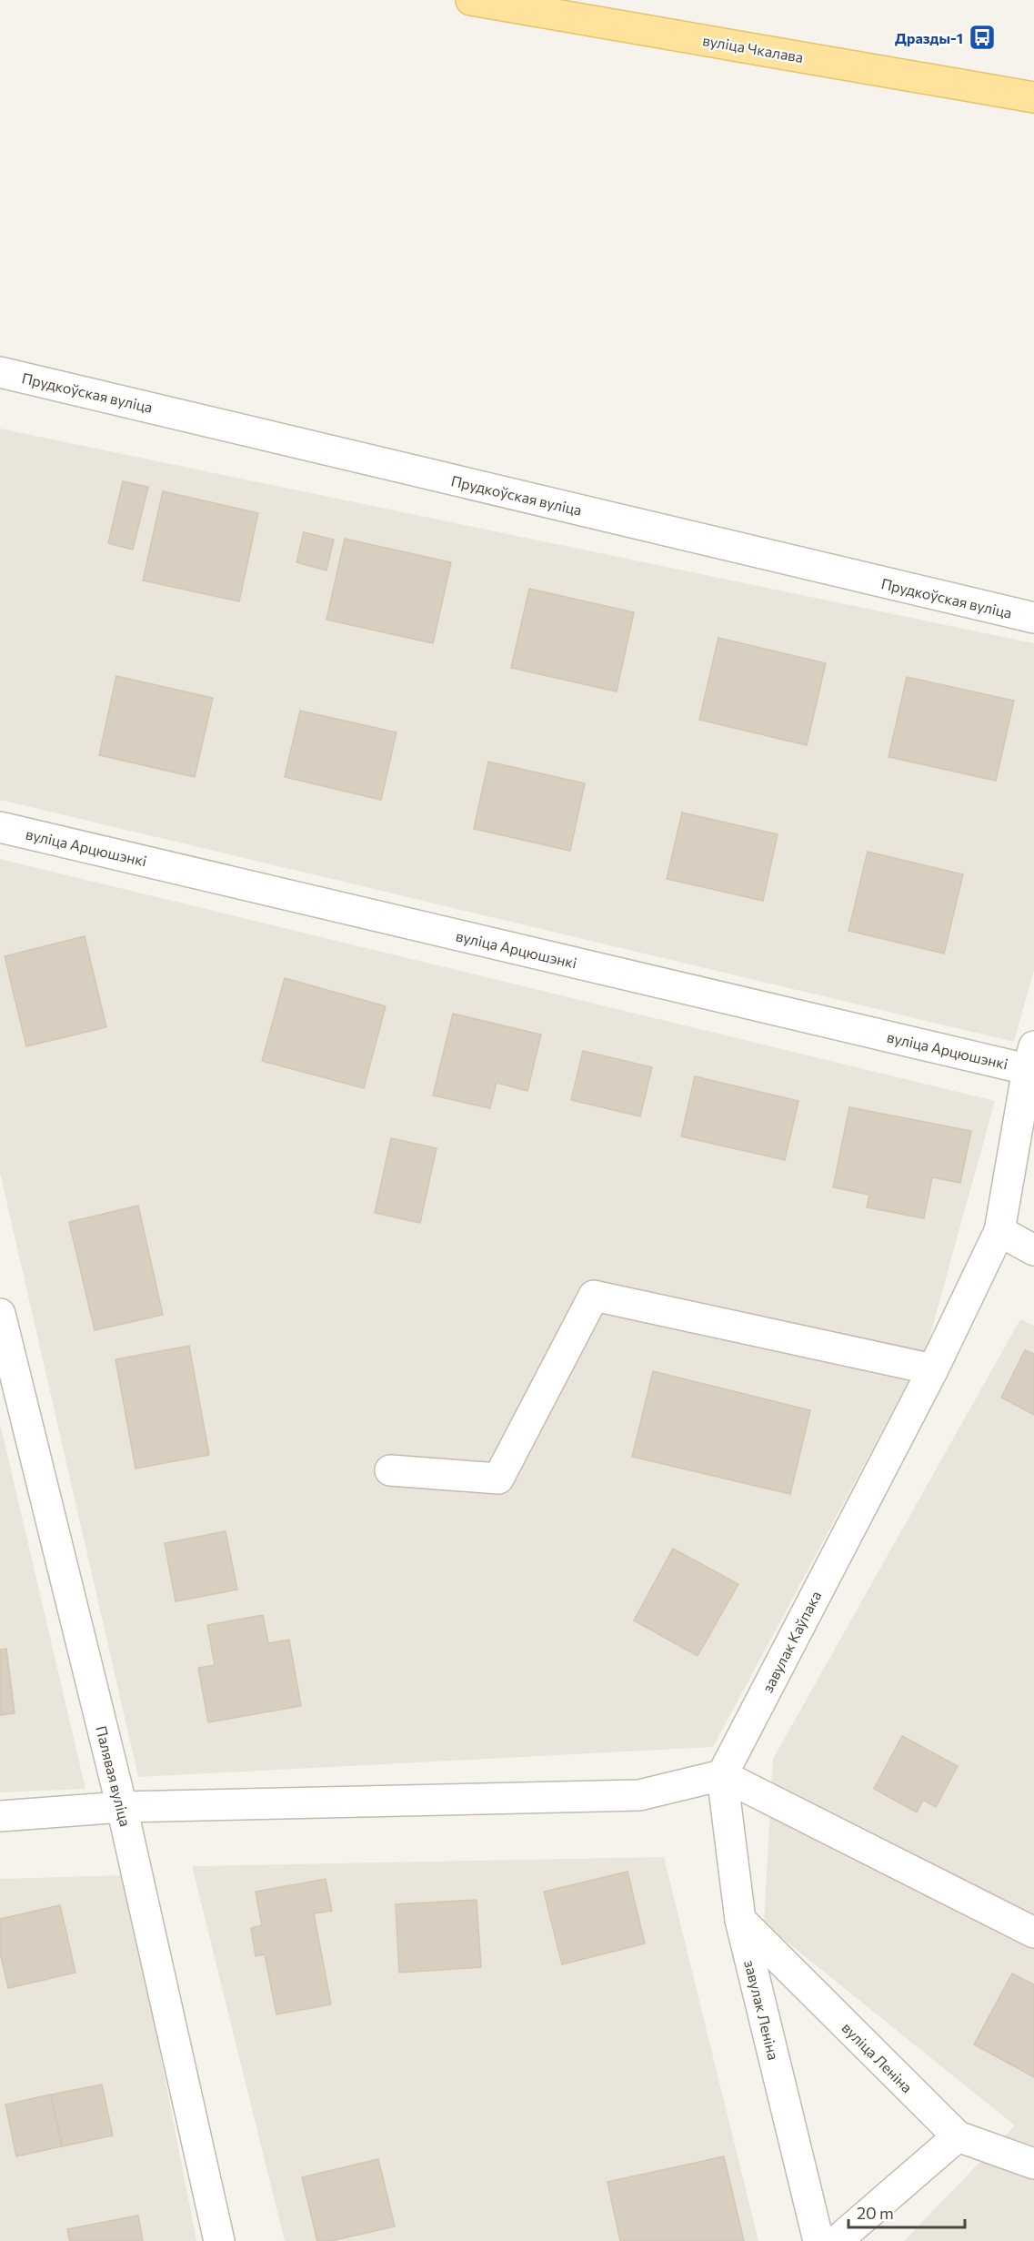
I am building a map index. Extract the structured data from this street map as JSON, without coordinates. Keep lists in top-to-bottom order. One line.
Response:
{"streets":{"main road":["вуліца Чкалава"],"street":["Прудкоўская вуліца","вуліца Арцюшэнкі","завулак Каўпака","Палявая вуліца","завулак Леніна","вуліца Леніна"]},"crossings":[["вуліца Арцюшэнкі","завулак Каўпака"],["завулак Каўпака","завулак Леніна"],["завулак Леніна","вуліца Леніна"]],"places":{"bus stop":["Дразды-1"]},"scale_bar":"20 m"}
